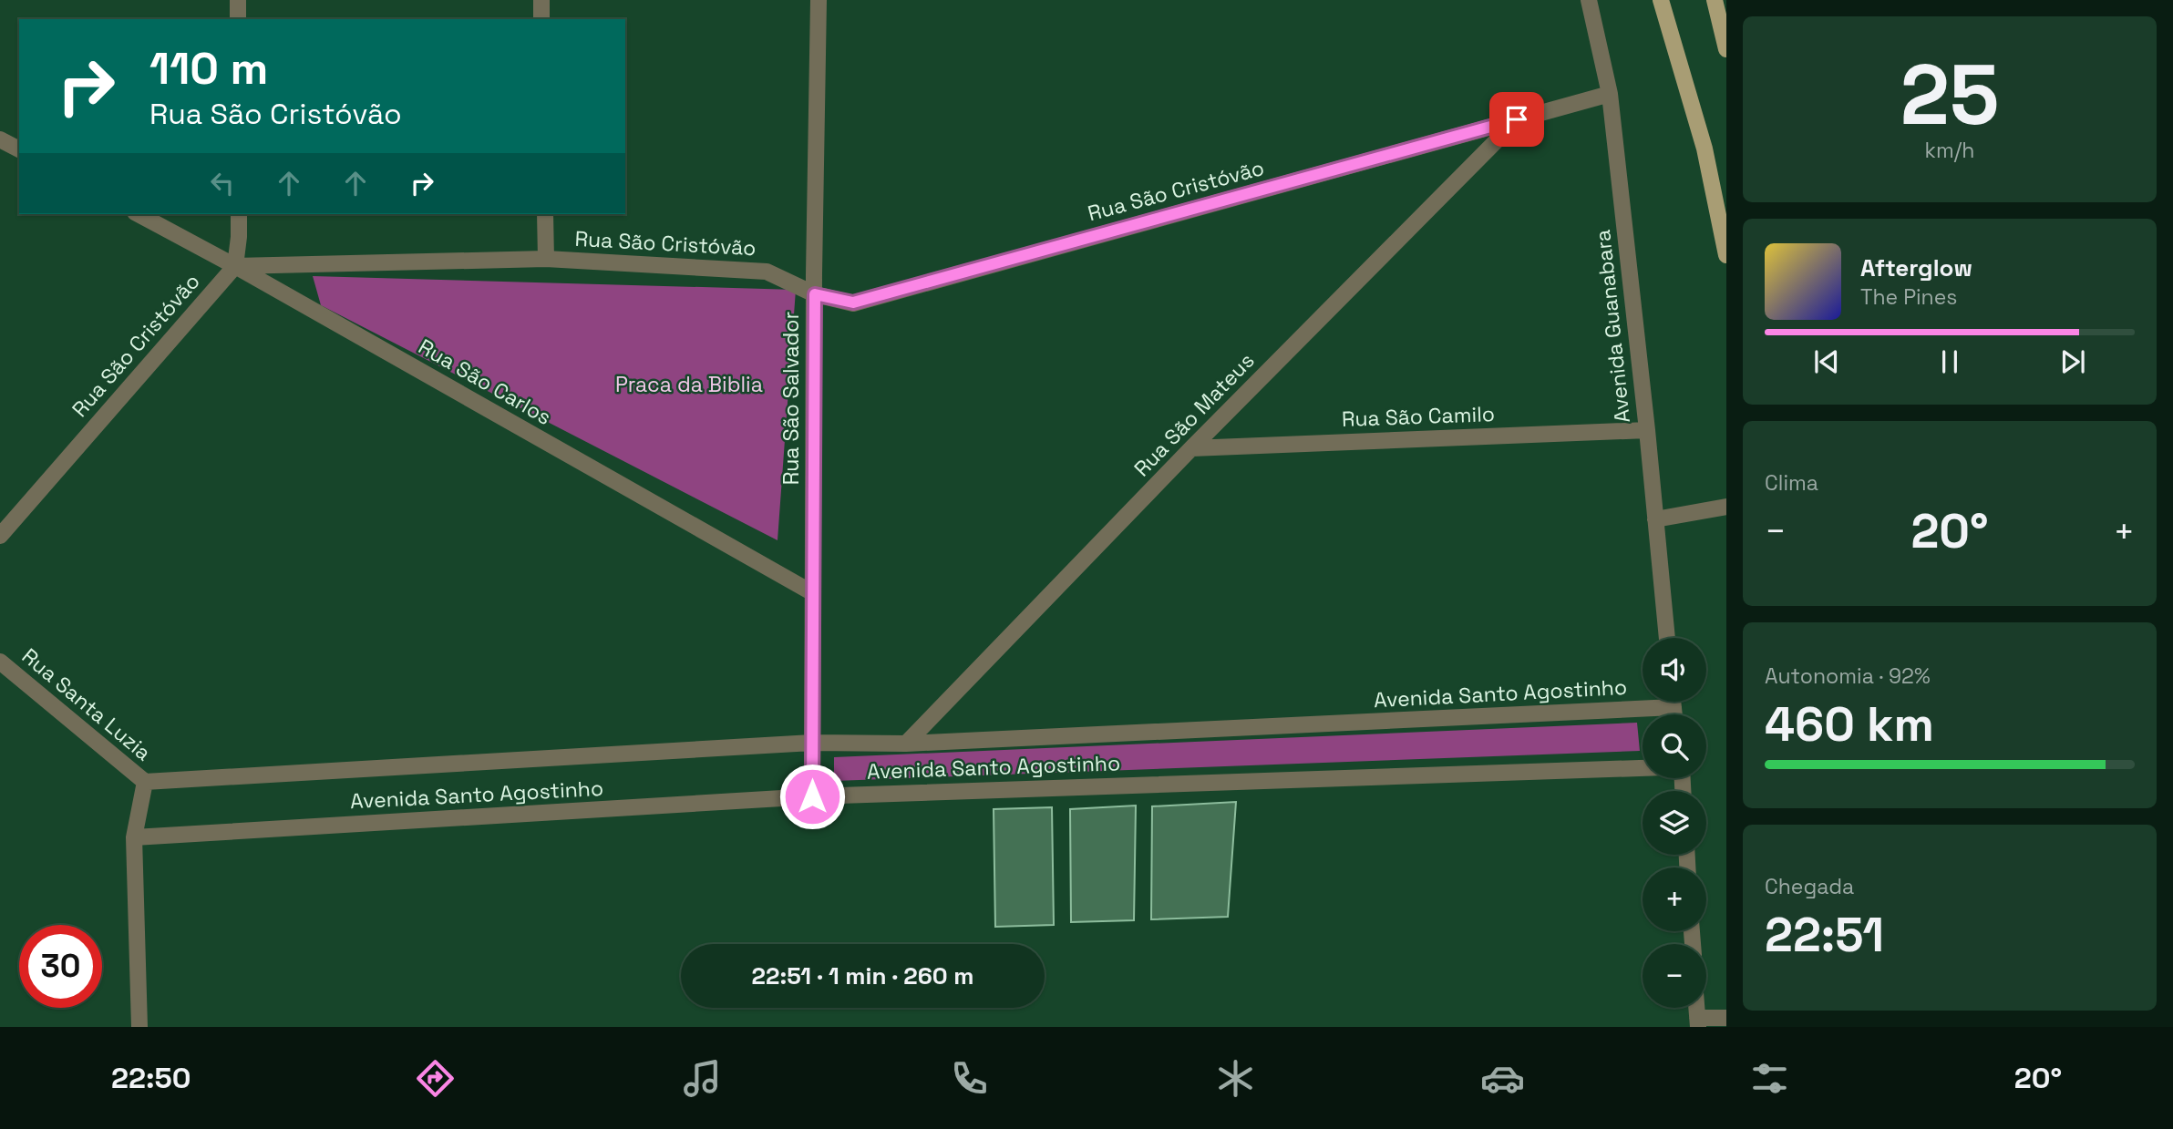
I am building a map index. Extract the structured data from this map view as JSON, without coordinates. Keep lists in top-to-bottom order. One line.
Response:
{"streets":{"street":["Rua São Cristóvão","Avenida Guanabara","Rua São Carlos","Rua São Salvador","Rua São Mateus","Rua São Camilo","Avenida Santo Agostinho","Rua Santa Luzia"]},"crossings":[["Rua São Cristóvão","Avenida Guanabara"],["Rua São Cristóvão","Rua São Carlos"],["Rua São Cristóvão","Rua São Salvador"],["Rua São Cristóvão","Rua São Mateus"],["Avenida Guanabara","Rua São Camilo"],["Rua São Carlos","Rua São Salvador"],["Rua São Salvador","Avenida Santo Agostinho"],["Rua São Mateus","Rua São Camilo"],["Rua São Mateus","Avenida Santo Agostinho"],["Avenida Santo Agostinho","Rua Santa Luzia"]],"parks":["Praca da Biblia"],"page":{"tile":[["25","km/h"],"Clima",["Autonomia · 92%","460 km"],["Chegada","22:51"]],"turn":["110 m","Rua São Cristóvão"],"song":["Afterglow","The Pines"],"heat":["−","20°","+"],"map_buttons":["+","−"],"limit":"30","trip":"22:51 · 1 min · 260 m","tabs":["22:50","20°"]}}
